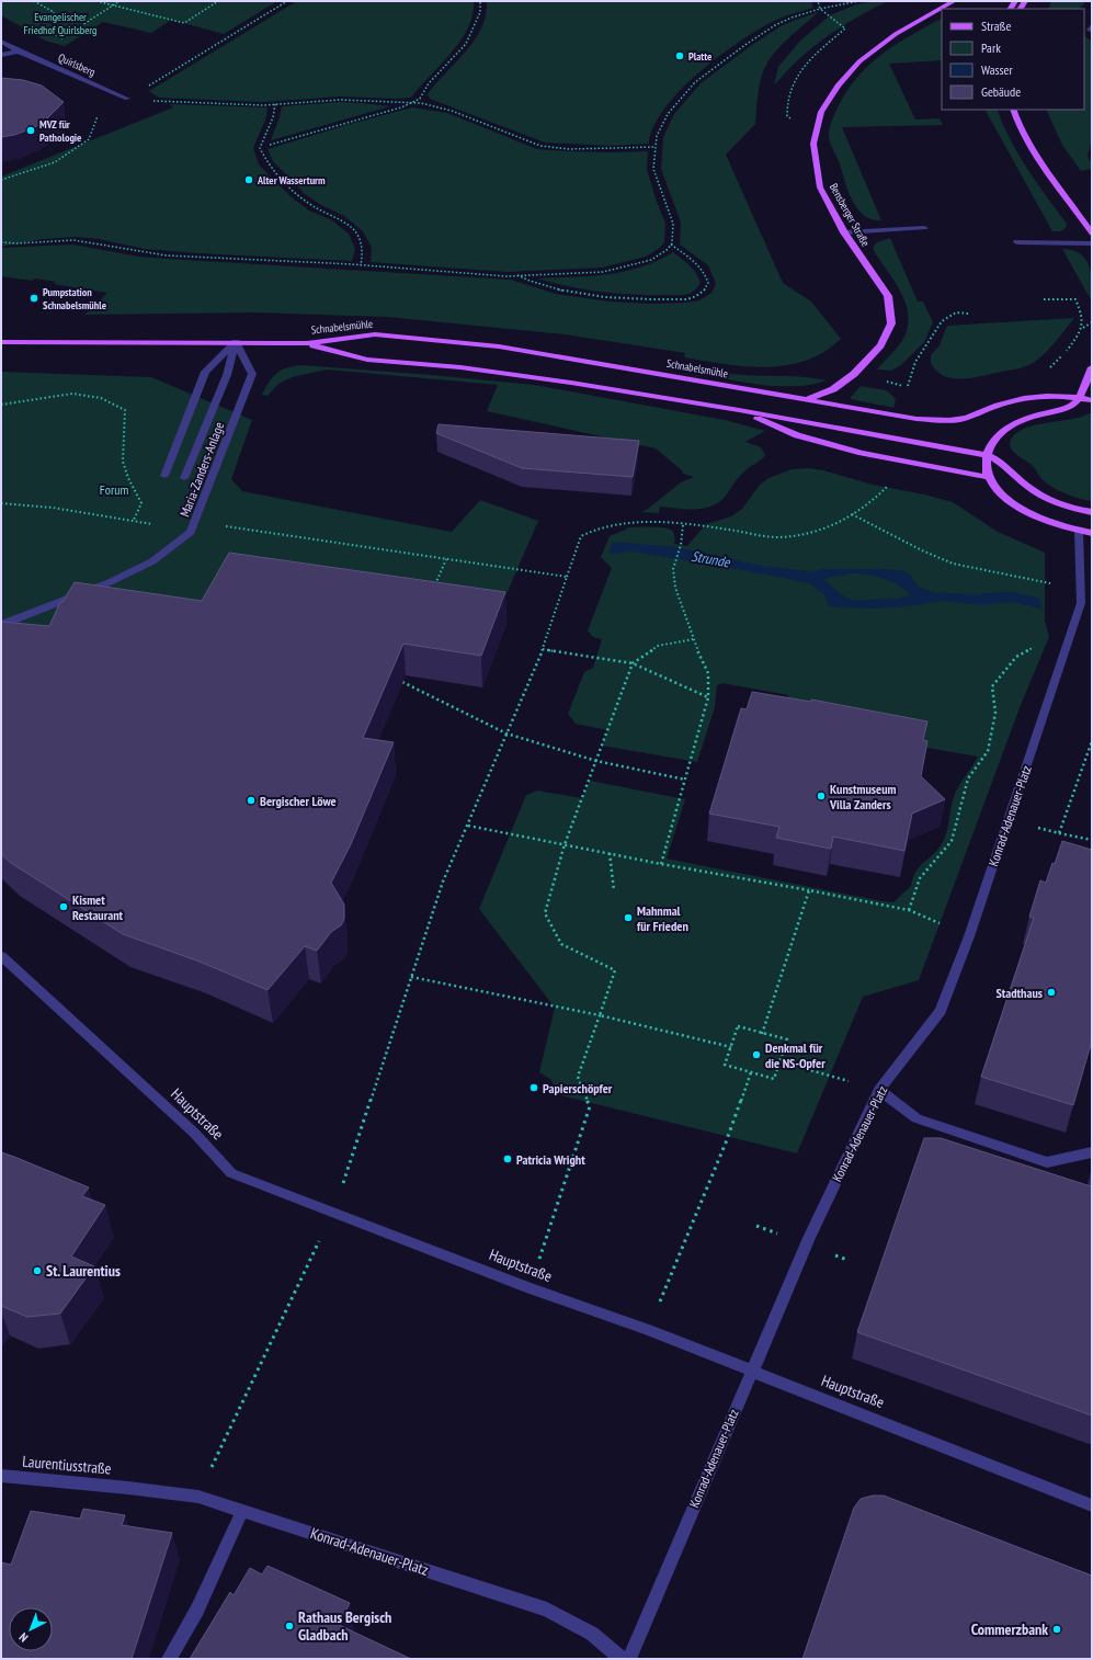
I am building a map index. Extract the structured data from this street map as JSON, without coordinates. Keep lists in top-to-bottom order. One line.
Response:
{"streets":{"main road":["Bensberger Straße","Schnabelsmühle"],"street":["Quirlsberg","Maria-Zanders-Anlage","Konrad-Adenauer-Platz","Hauptstraße","Laurentiusstraße"]},"crossings":[["Bensberger Straße","Schnabelsmühle"],["Schnabelsmühle","Maria-Zanders-Anlage"],["Konrad-Adenauer-Platz","Hauptstraße"],["Konrad-Adenauer-Platz","Laurentiusstraße"]],"water":["Strunde"],"parks":["Evangelischer Friedhof Quirlsberg","Forum"],"places":["Platte","MVZ für Pathologie","Alter Wasserturm","Pumpstation Schnabelsmühle","Kunstmuseum Villa Zanders","Bergischer Löwe","Kismet Restaurant","Mahnmal für Frieden","Stadthaus","Denkmal für die NS-Opfer","Papierschöpfer","Patricia Wright","St. Laurentius","Rathaus Bergisch Gladbach","Commerzbank"],"legend":["Straße","Park","Wasser","Gebäude"],"north":"bottom left"}
